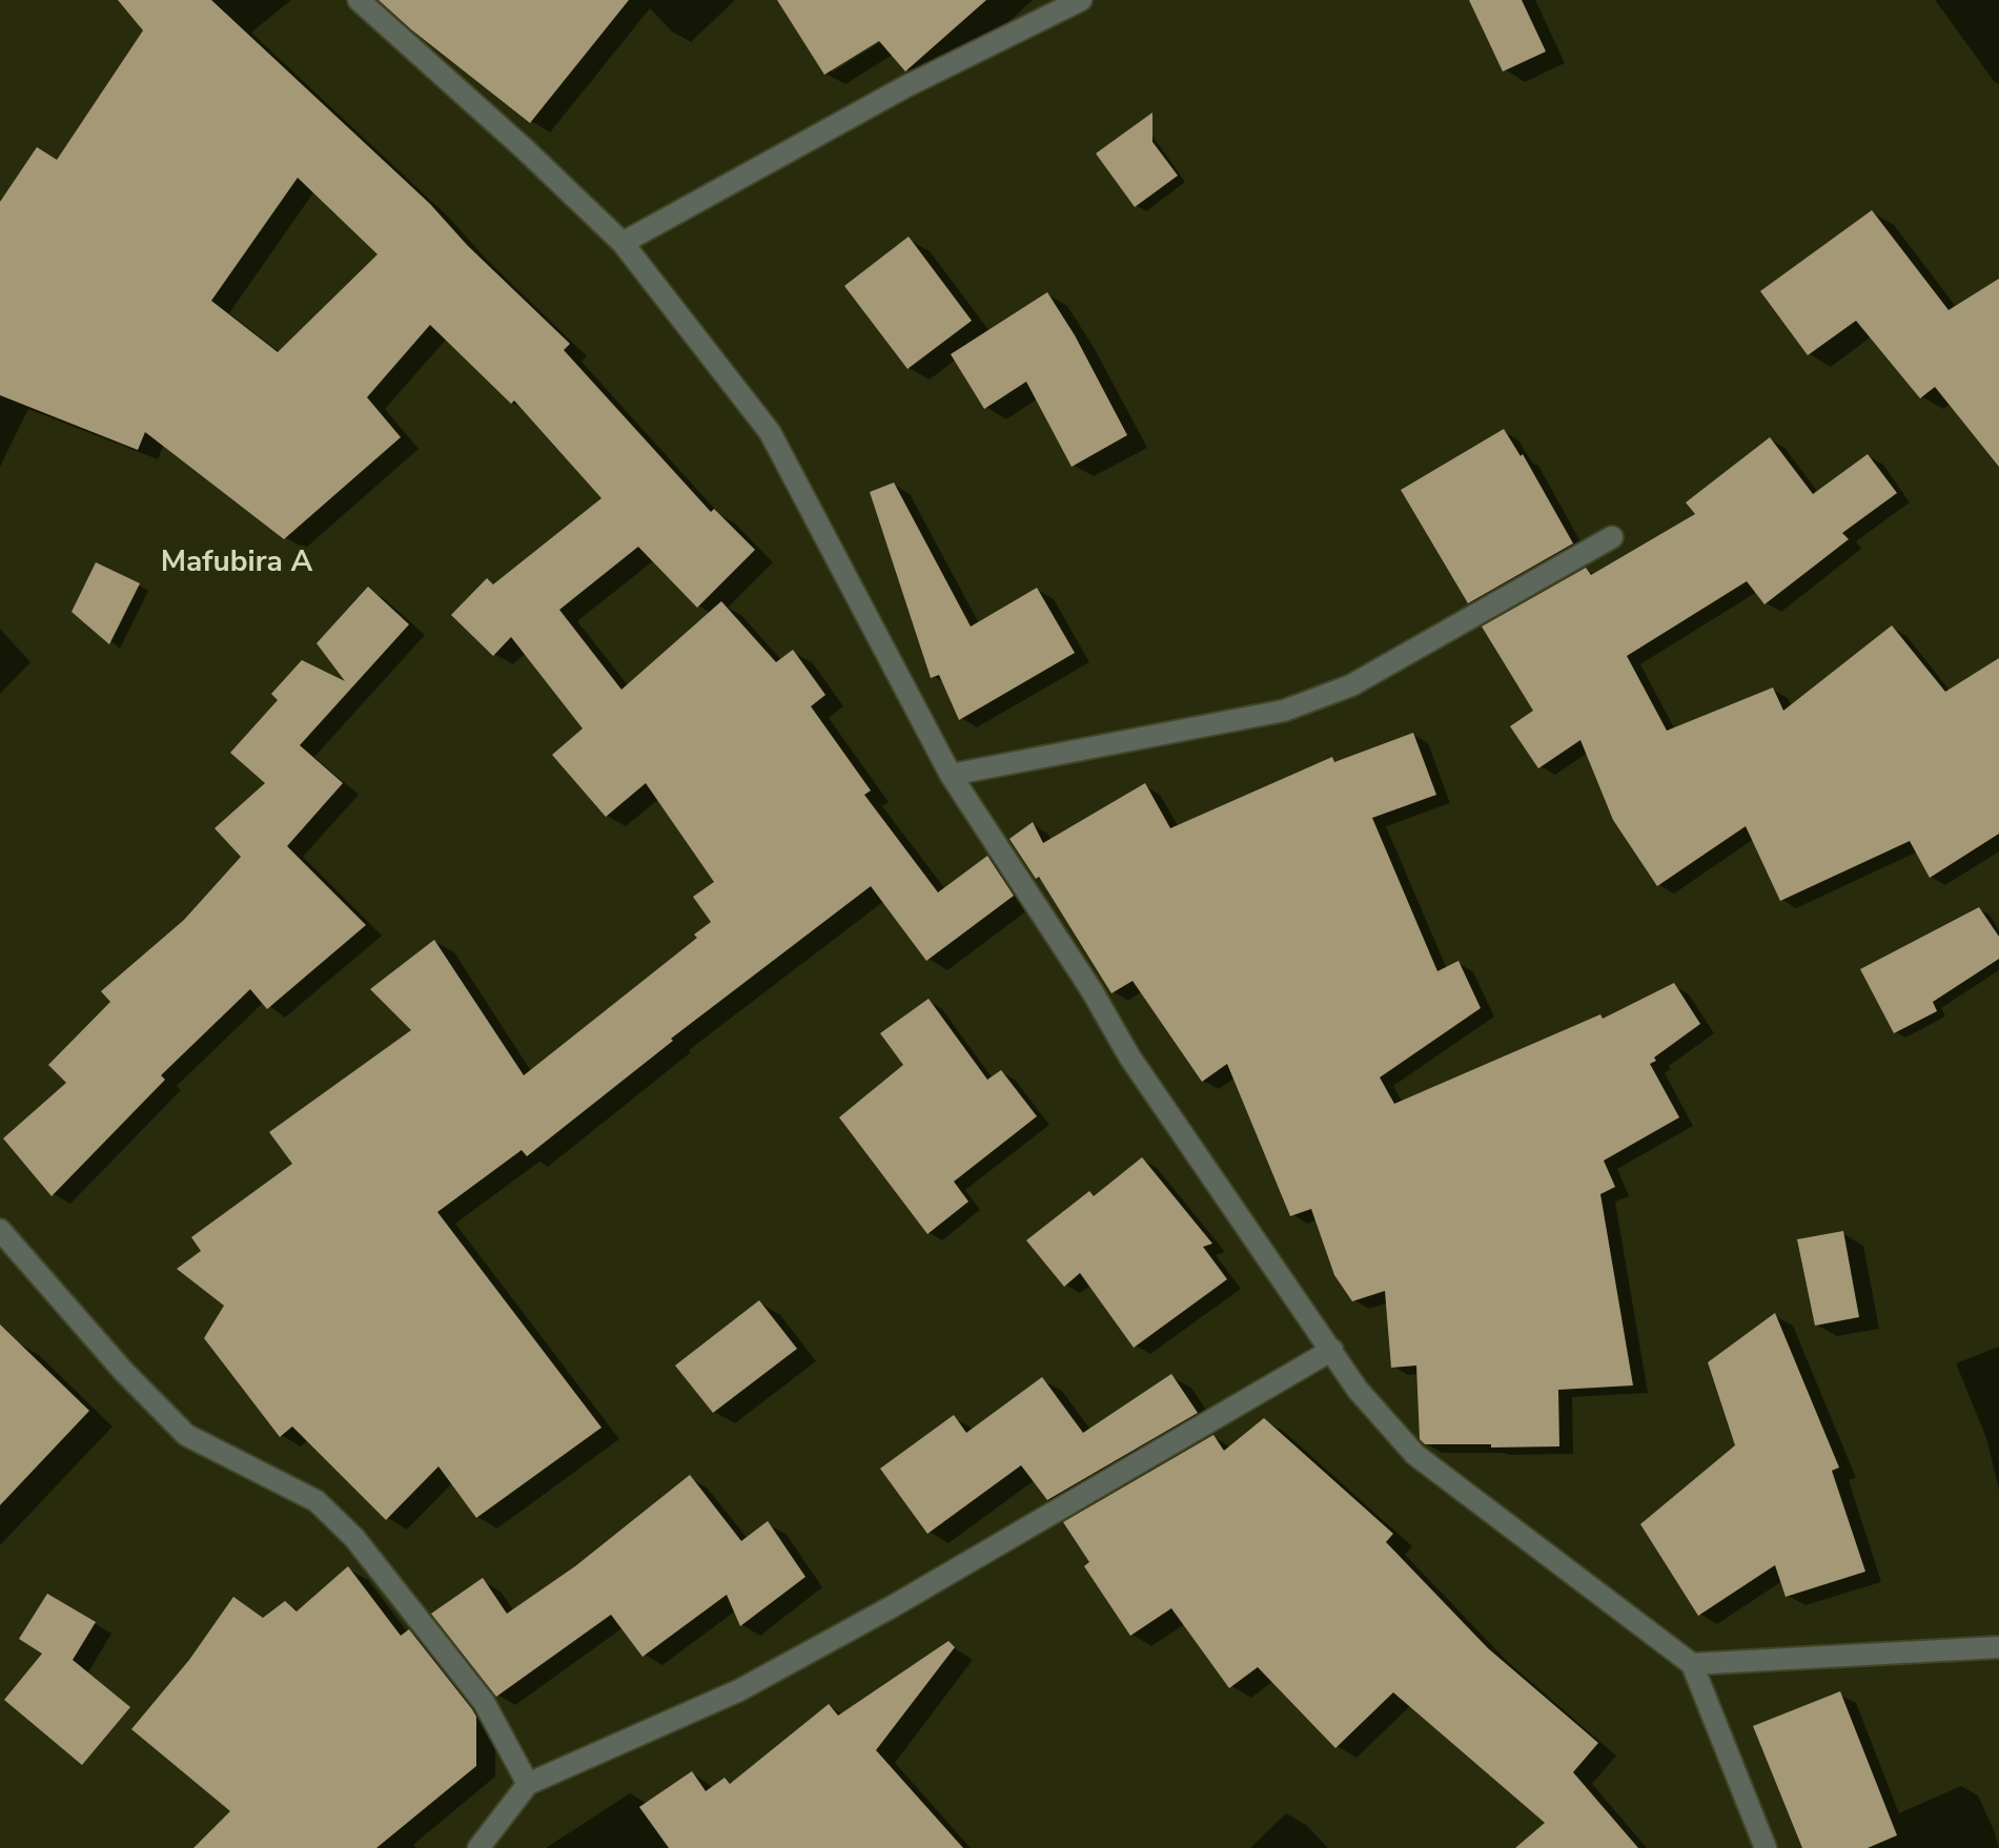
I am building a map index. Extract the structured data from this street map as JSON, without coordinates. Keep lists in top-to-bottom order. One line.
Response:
{"districts":["Mafubira A"]}
